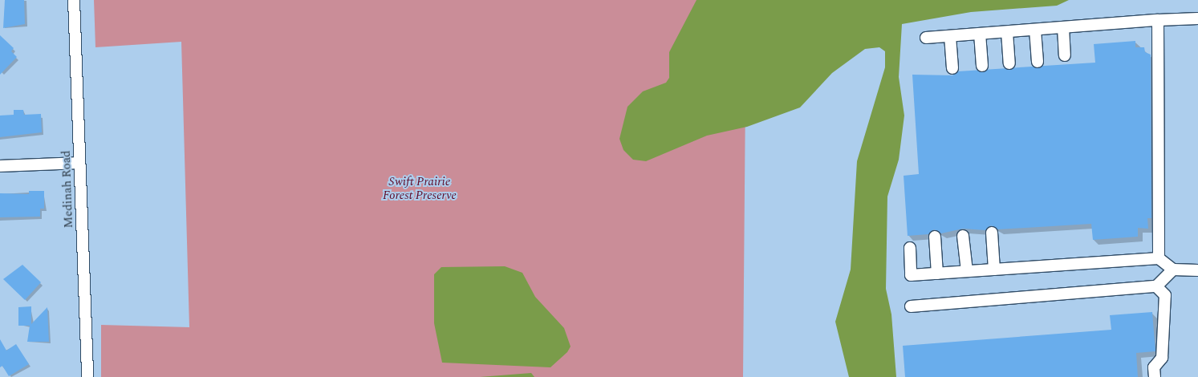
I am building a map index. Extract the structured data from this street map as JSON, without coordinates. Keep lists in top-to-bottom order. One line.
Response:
{"streets":{"street":["Medinah Road"]},"parks":["Swift Prairie Forest Preserve"]}
